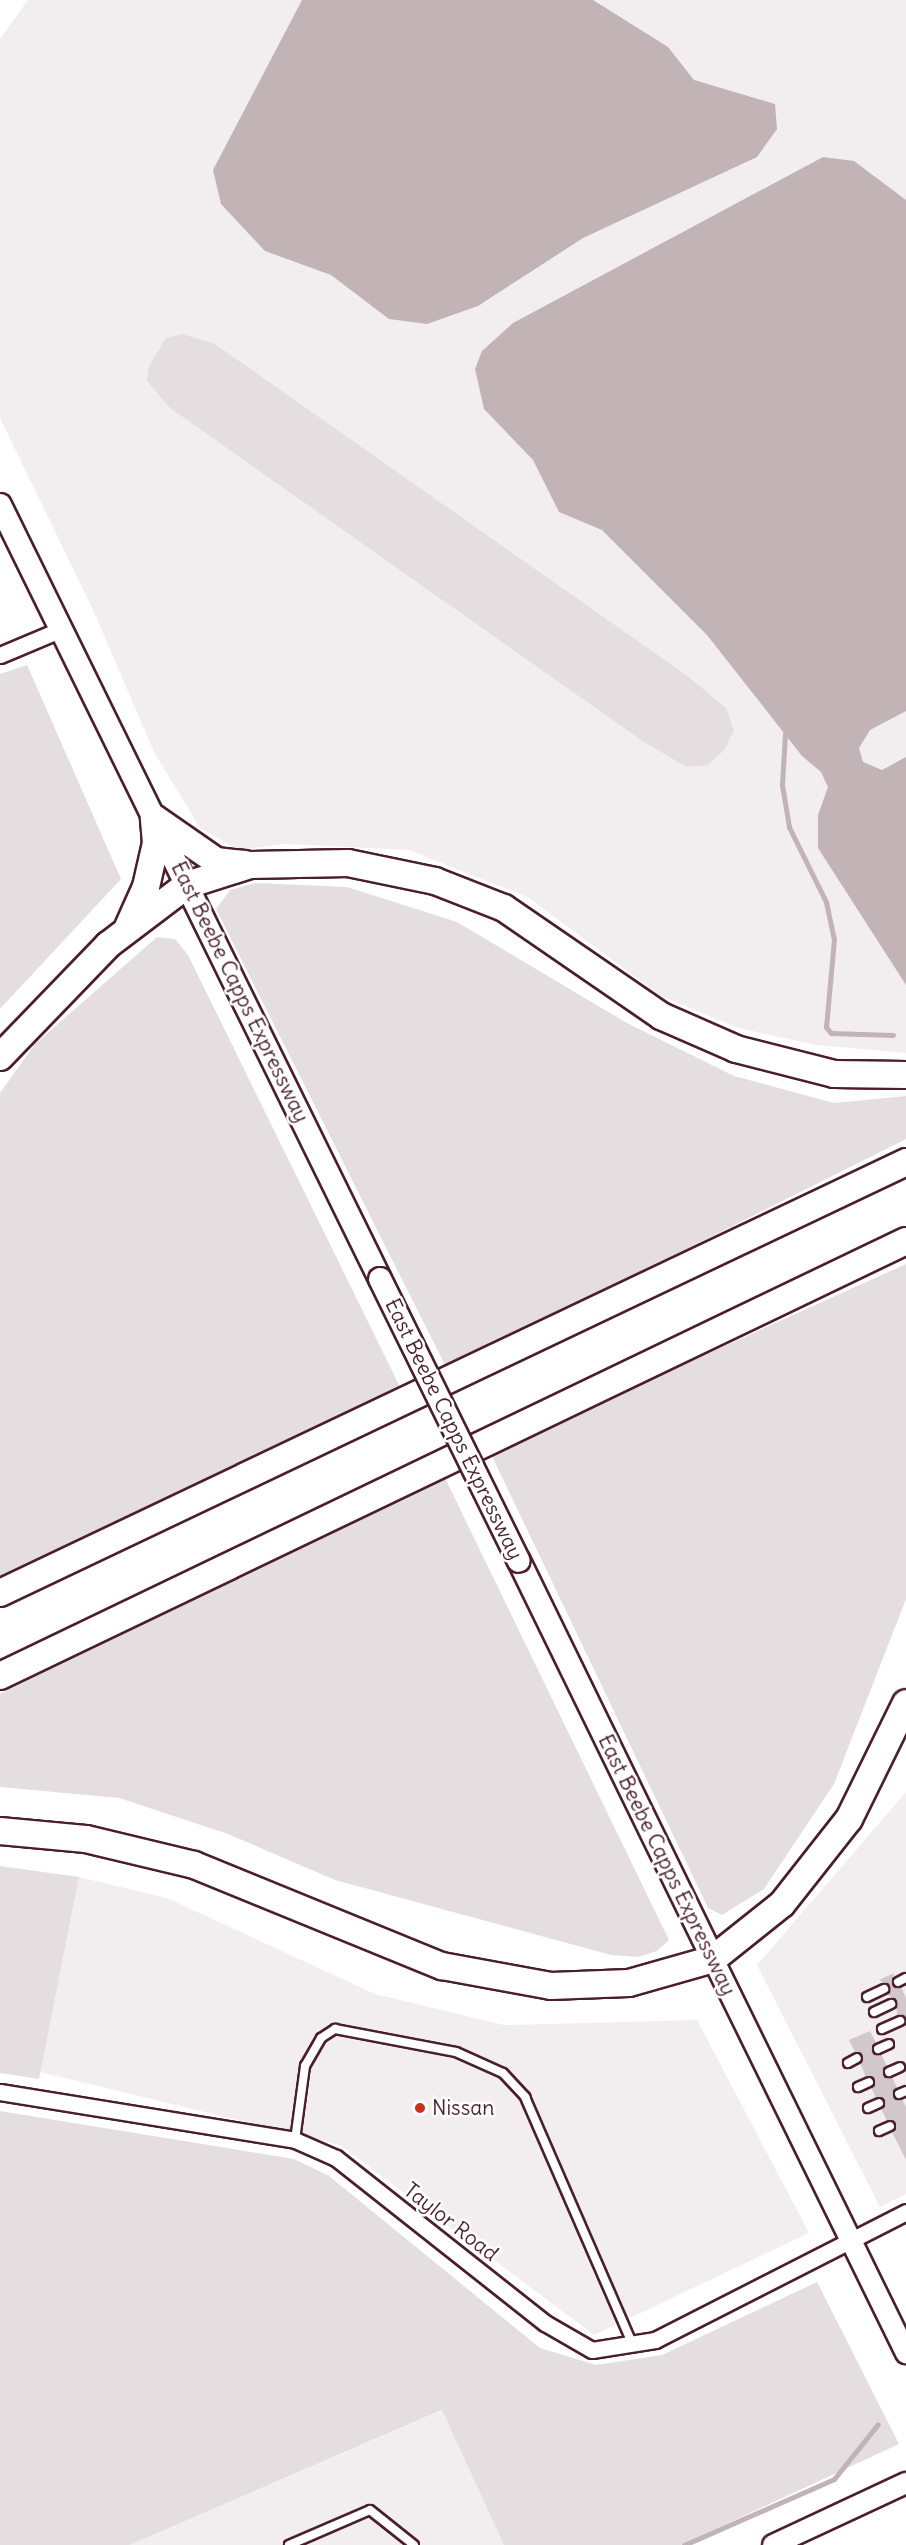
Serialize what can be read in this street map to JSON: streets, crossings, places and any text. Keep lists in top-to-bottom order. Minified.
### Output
{"streets":{"main road":["East Beebe Capps Expressway"],"street":["Taylor Road"]},"crossings":[["East Beebe Capps Expressway","Taylor Road"]],"places":["Nissan"]}
